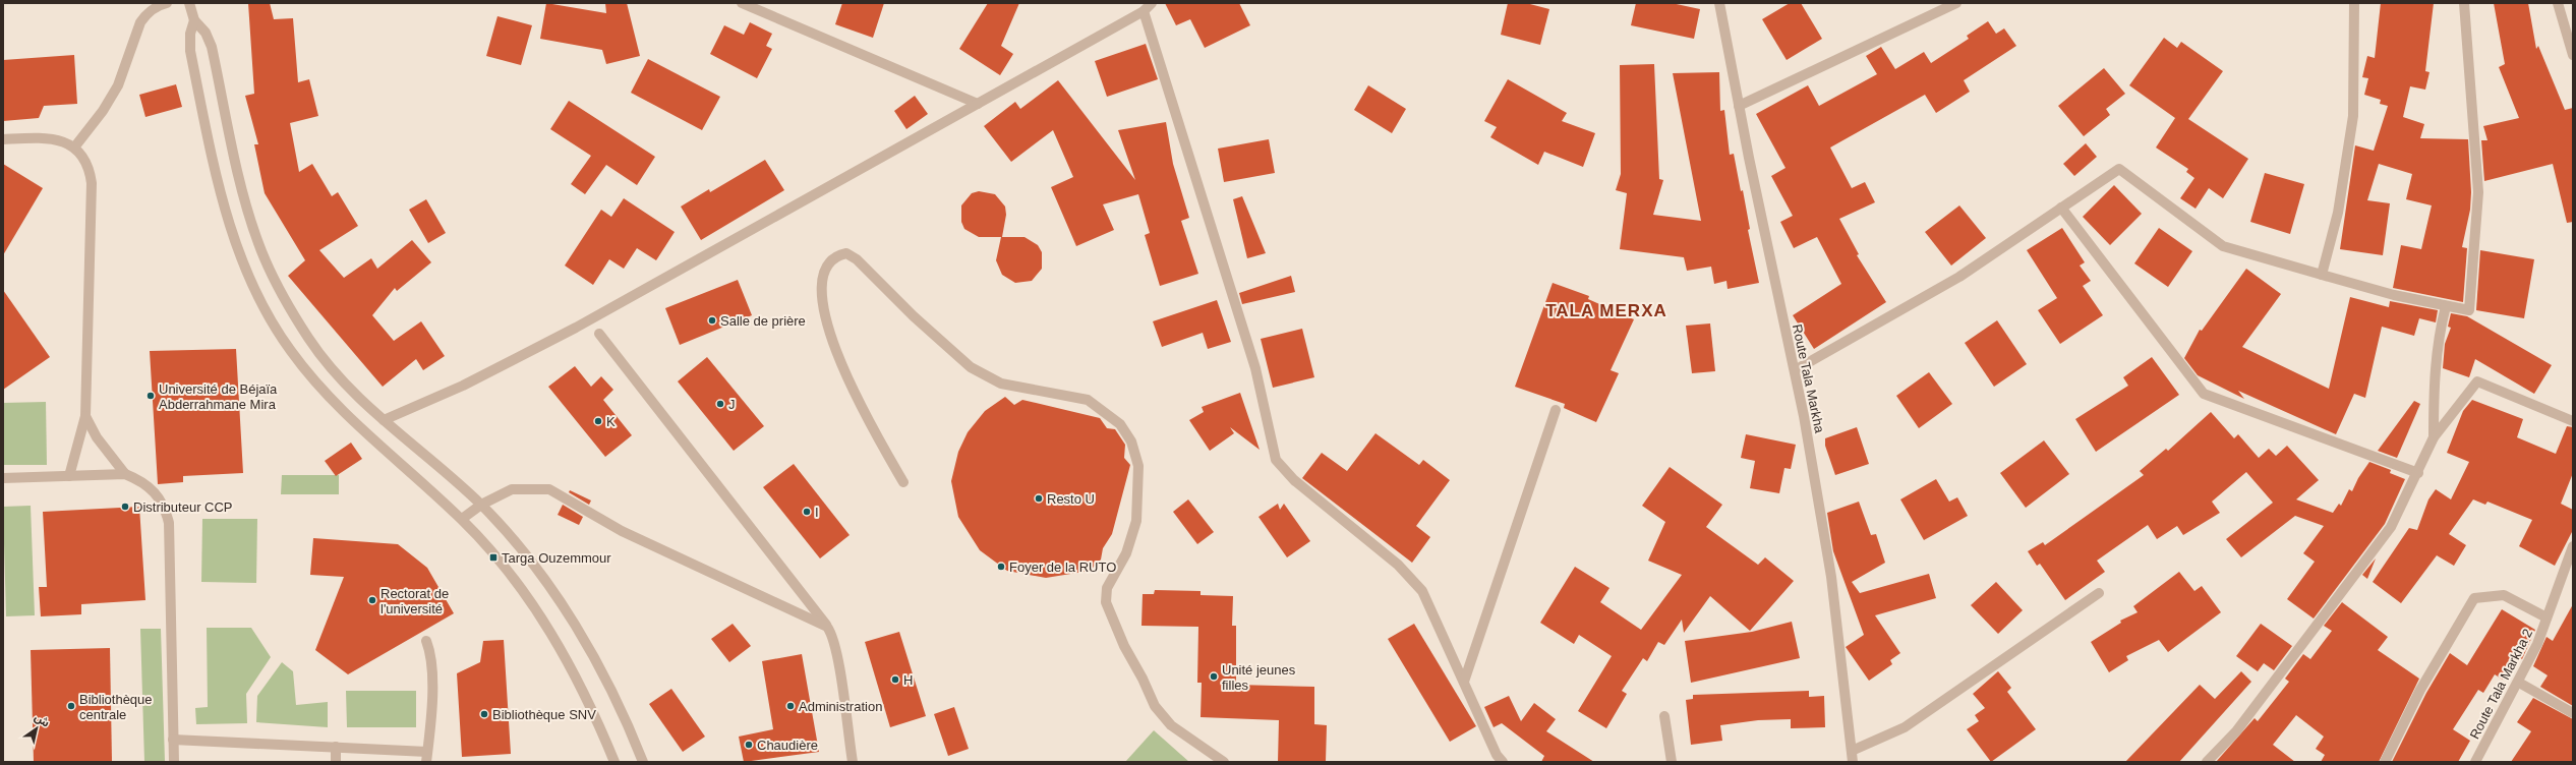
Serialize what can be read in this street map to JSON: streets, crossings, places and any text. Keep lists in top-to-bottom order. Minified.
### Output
{"streets":{"street":["Route Tala Markha","Route Tala Markha 2"]},"districts":["TALA MERXA"],"places":{"other":["Salle de prière","Université de Béjaïa Abderrahmane Mira","J","K","Resto U","Distributeur CCP","I","Foyer de la RUTO","Rectorat de l'université","Unité jeunes filles","H","Bibliothèque centrale","Administration","Bibliothèque SNV","Chaudière"],"transit":["Targa Ouzemmour"]},"north":"top right"}
